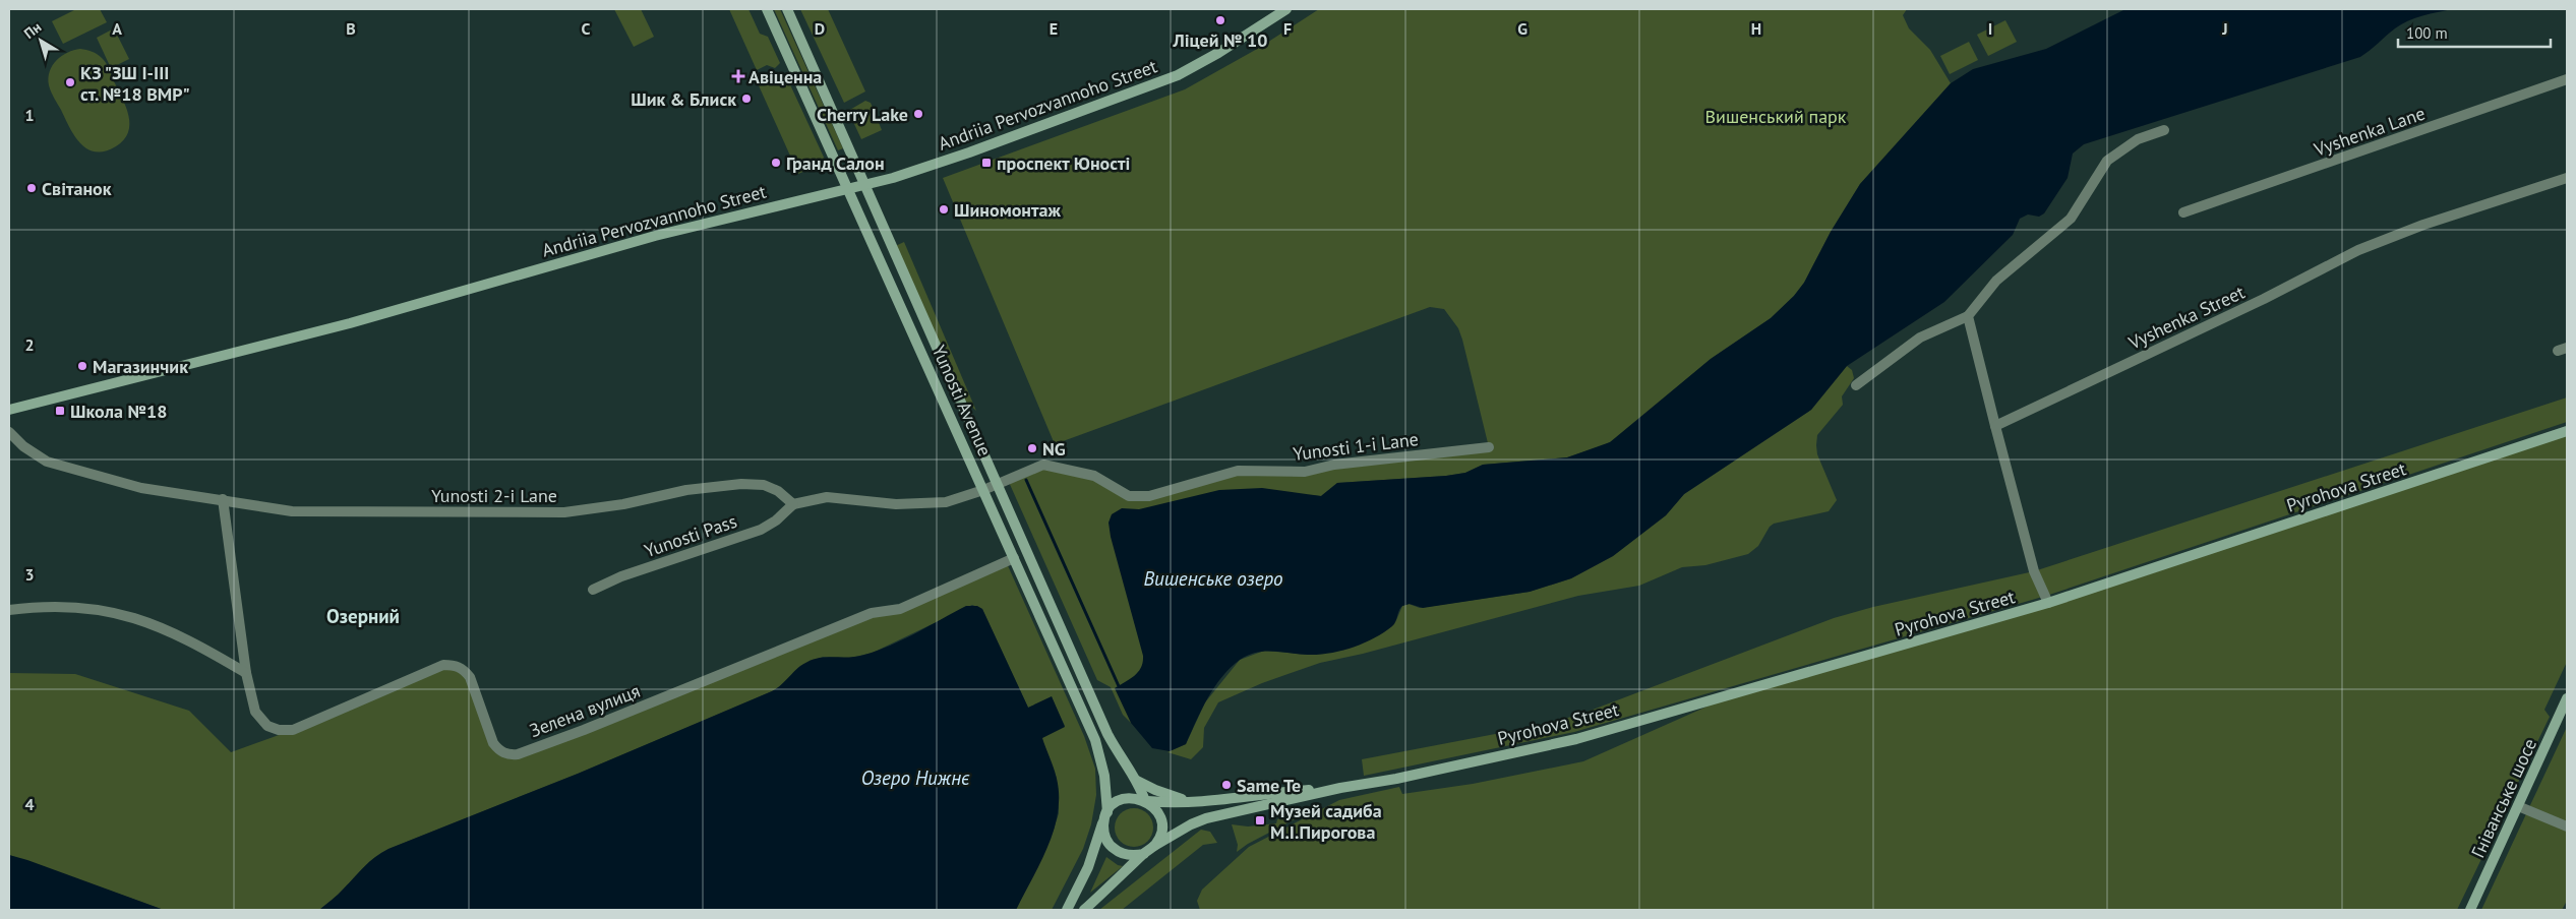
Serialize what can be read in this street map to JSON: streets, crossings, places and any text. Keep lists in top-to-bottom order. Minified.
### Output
{"streets":{"main road":["Andriia Pervozvannoho Street","Yunosti Avenue","Pyrohova Street","Гніванське шосе"],"street":["Vyshenka Lane","Vyshenka Street","Yunosti 1-i Lane","Yunosti 2-i Lane","Yunosti Pass","Зелена вулиця"]},"crossings":[["Andriia Pervozvannoho Street","Yunosti Avenue"],["Yunosti Avenue","Yunosti 1-i Lane"],["Yunosti Avenue","Pyrohova Street"],["Yunosti Avenue","Зелена вулиця"],["Yunosti 2-i Lane","Yunosti Pass"],["Yunosti 2-i Lane","Зелена вулиця"]],"districts":["Озерний"],"water":["Вишенське озеро","Озеро Нижнє"],"parks":["Вишенський парк"],"places":{"other":["Ліцей № 10","КЗ \"ЗШ І-ІІІ ст. №18 ВМР\"","Шик & Блиск","Cherry Lake","Гранд Салон","Світанок","Шиномонтаж","Магазинчик","NG","Same Te"],"health":["Авіценна"],"transit":["проспект Юності","Школа №18","Музей садиба М.І.Пирогова"]},"scale_bar":"100 m","north":"top left","grid":{"columns":["A","B","C","D","E","F","G","H","I","J"],"rows":["1","2","3","4"]}}
